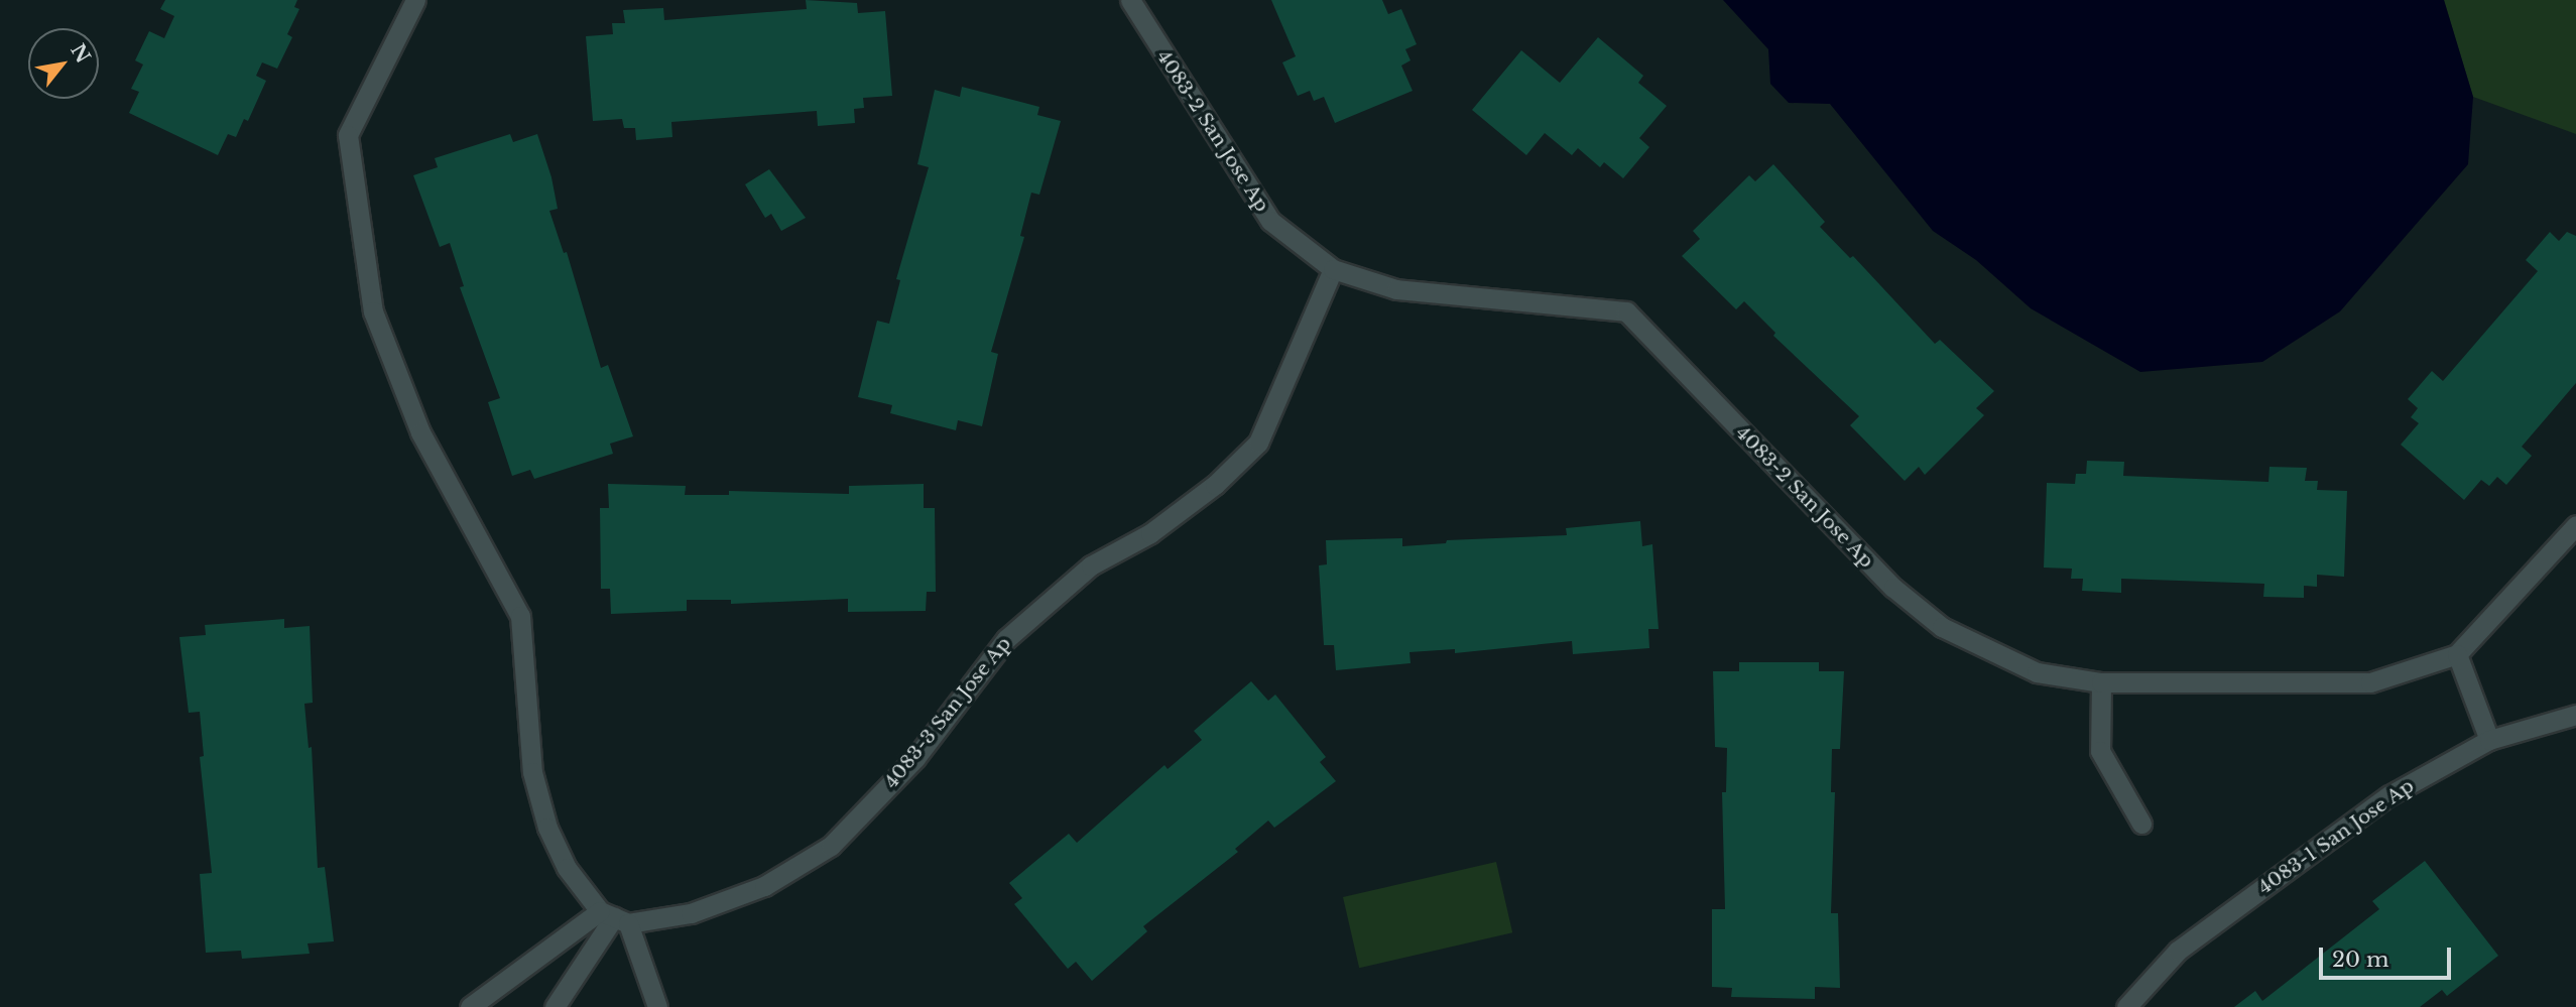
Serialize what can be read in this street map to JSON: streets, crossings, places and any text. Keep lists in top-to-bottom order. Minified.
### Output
{"streets":{"street":["4083-2 San Jose Ap","4083-3 San Jose Ap","4083-1 San Jose Ap"]},"crossings":[["4083-2 San Jose Ap","4083-3 San Jose Ap"]],"scale_bar":"20 m","north":"top right"}
